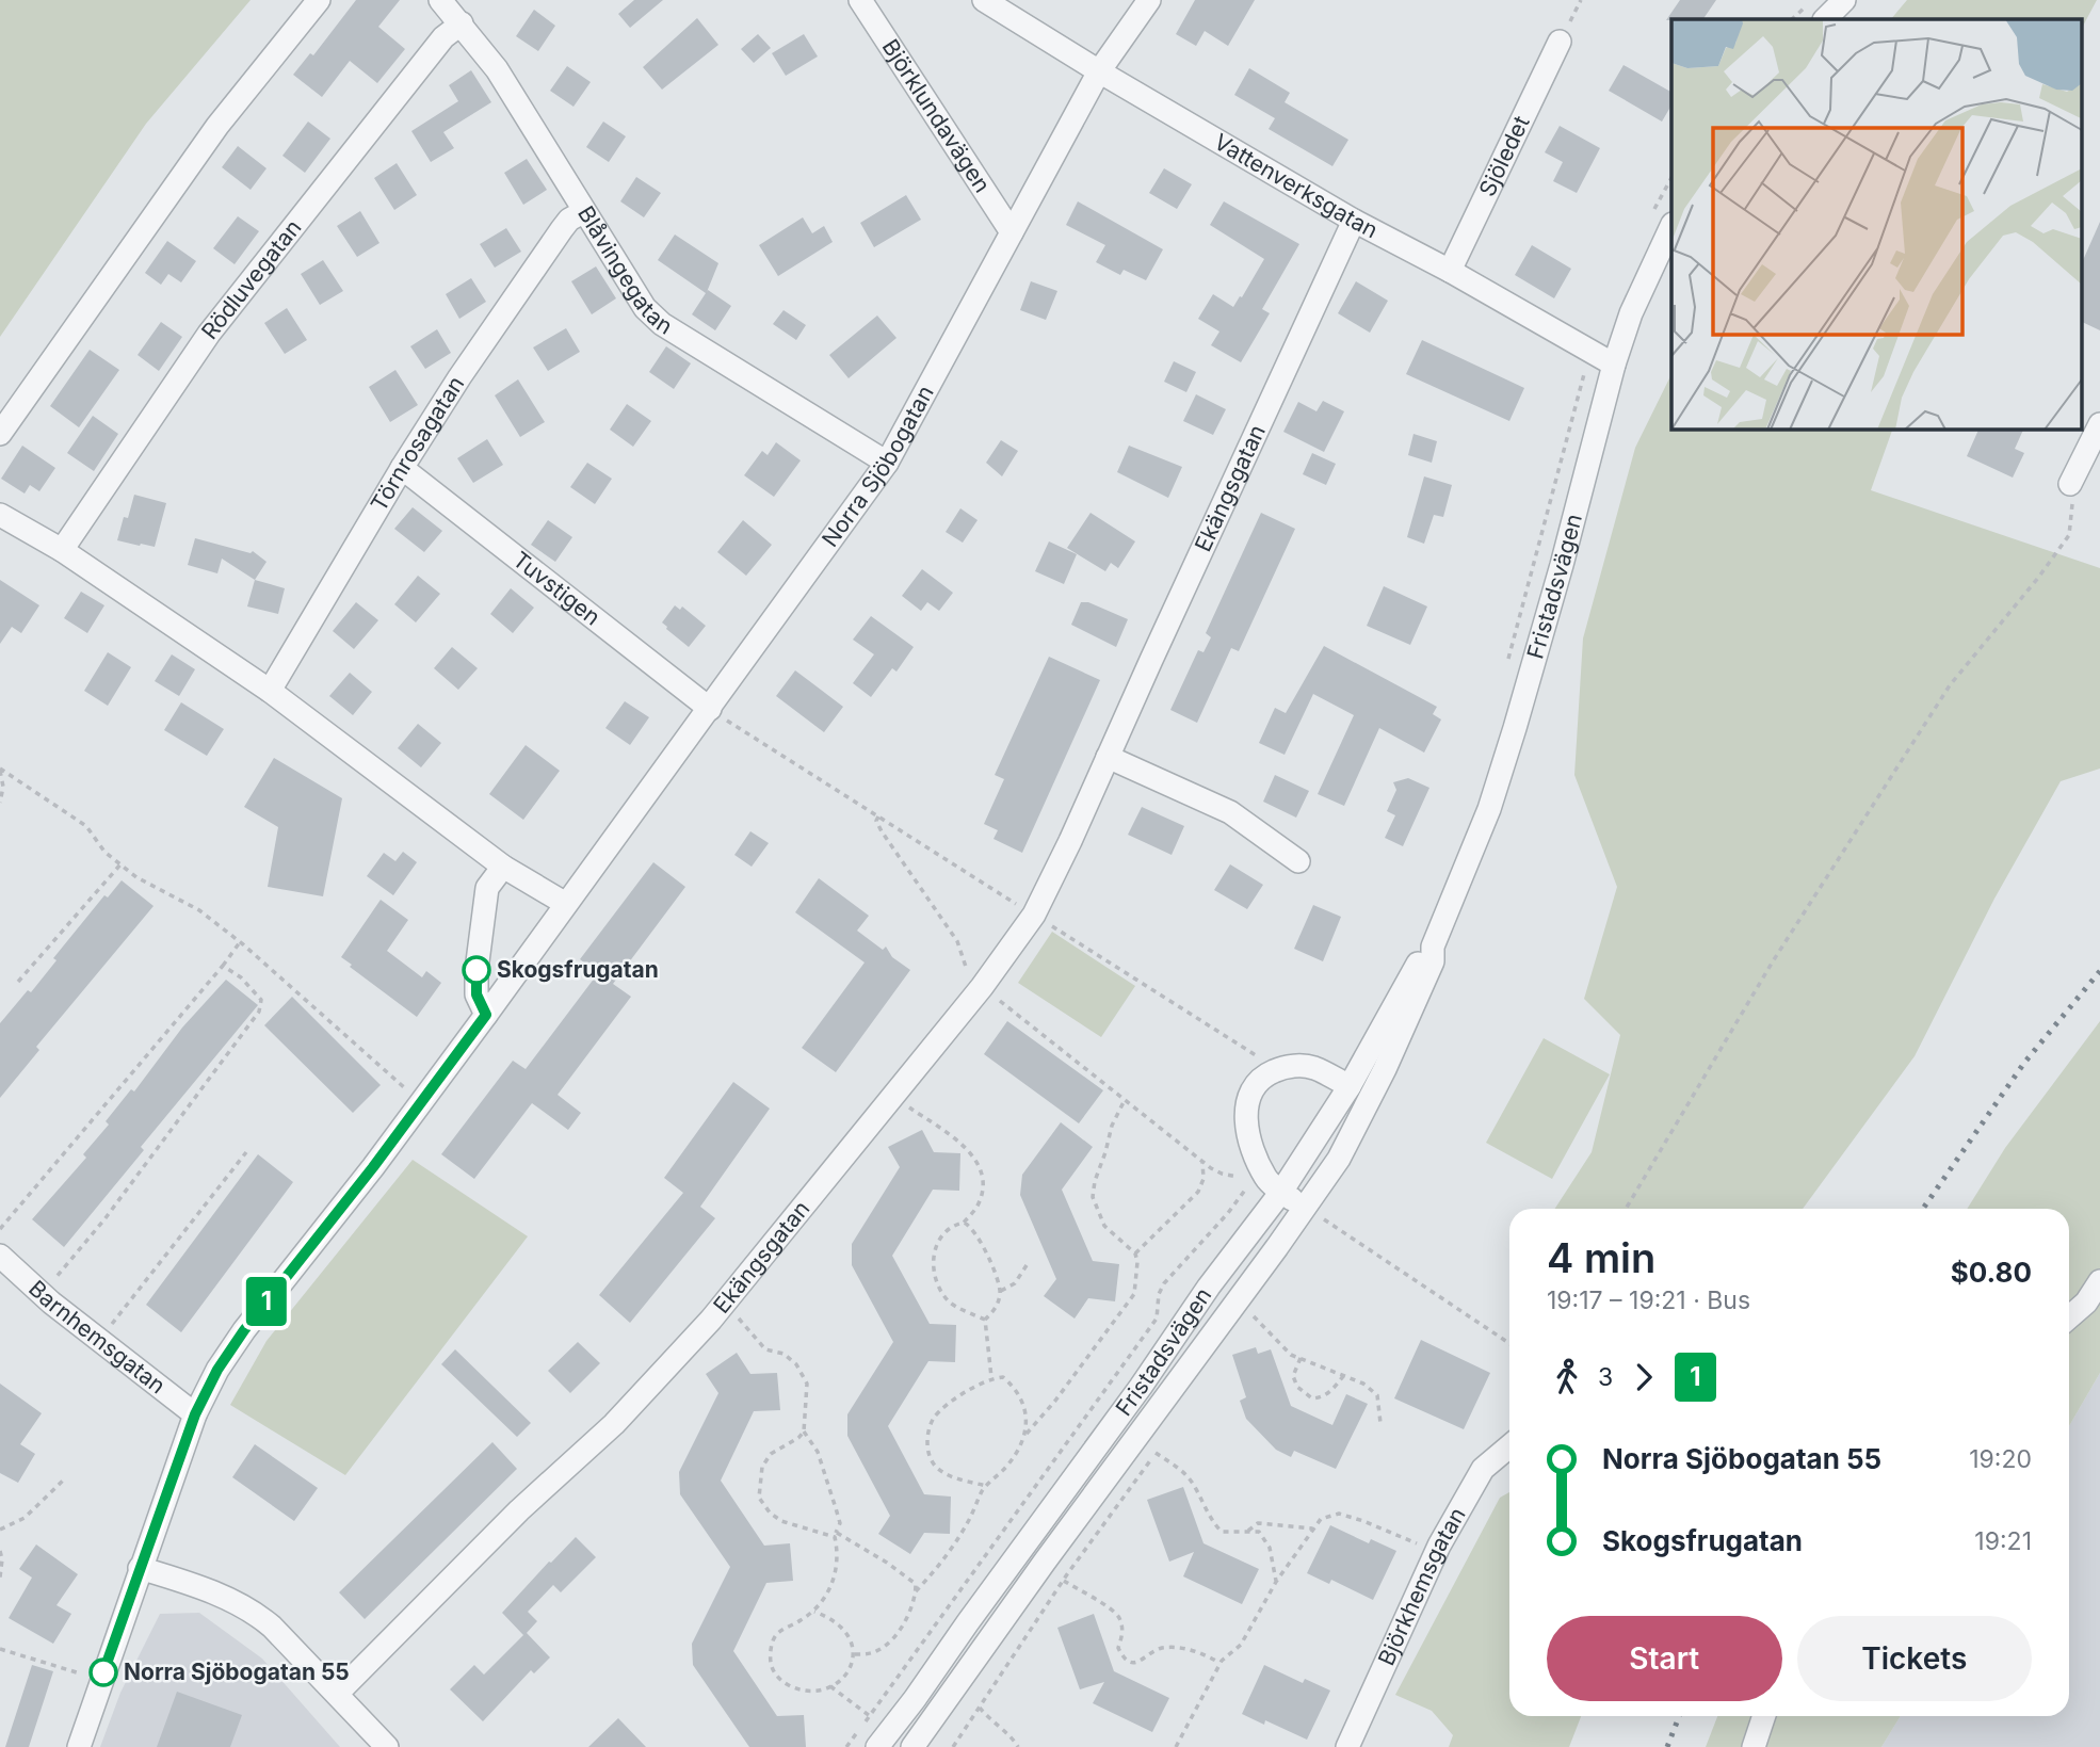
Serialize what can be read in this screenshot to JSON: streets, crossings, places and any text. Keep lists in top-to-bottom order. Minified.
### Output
{"streets":{"street":["Björklundavägen","Sjöledet","Vattenverksgatan","Blåvingegatan","Rödluvegatan","Törnrosagatan","Norra Sjöbogatan","Ekängsgatan","Fristadsvägen","Tuvstigen","Barnhemsgatan","Björkhemsgatan"]},"crossings":[["Björklundavägen","Norra Sjöbogatan"],["Sjöledet","Vattenverksgatan"],["Vattenverksgatan","Norra Sjöbogatan"],["Vattenverksgatan","Ekängsgatan"],["Vattenverksgatan","Fristadsvägen"],["Blåvingegatan","Rödluvegatan"],["Blåvingegatan","Törnrosagatan"],["Blåvingegatan","Norra Sjöbogatan"],["Törnrosagatan","Tuvstigen"],["Norra Sjöbogatan","Tuvstigen"],["Norra Sjöbogatan","Barnhemsgatan"]],"places":["Skogsfrugatan","Norra Sjöbogatan 55"],"lines":["bus line 1"],"page":{"on_map":"1","heading":["4 min","19:17 – 19:21 · Bus","$0.80"],"legs":["3","1"],"list":[{"name":"Norra Sjöbogatan 55","value":"19:20"},{"name":"Skogsfrugatan","value":"19:21"}],"buttons":["Start","Tickets"]}}
